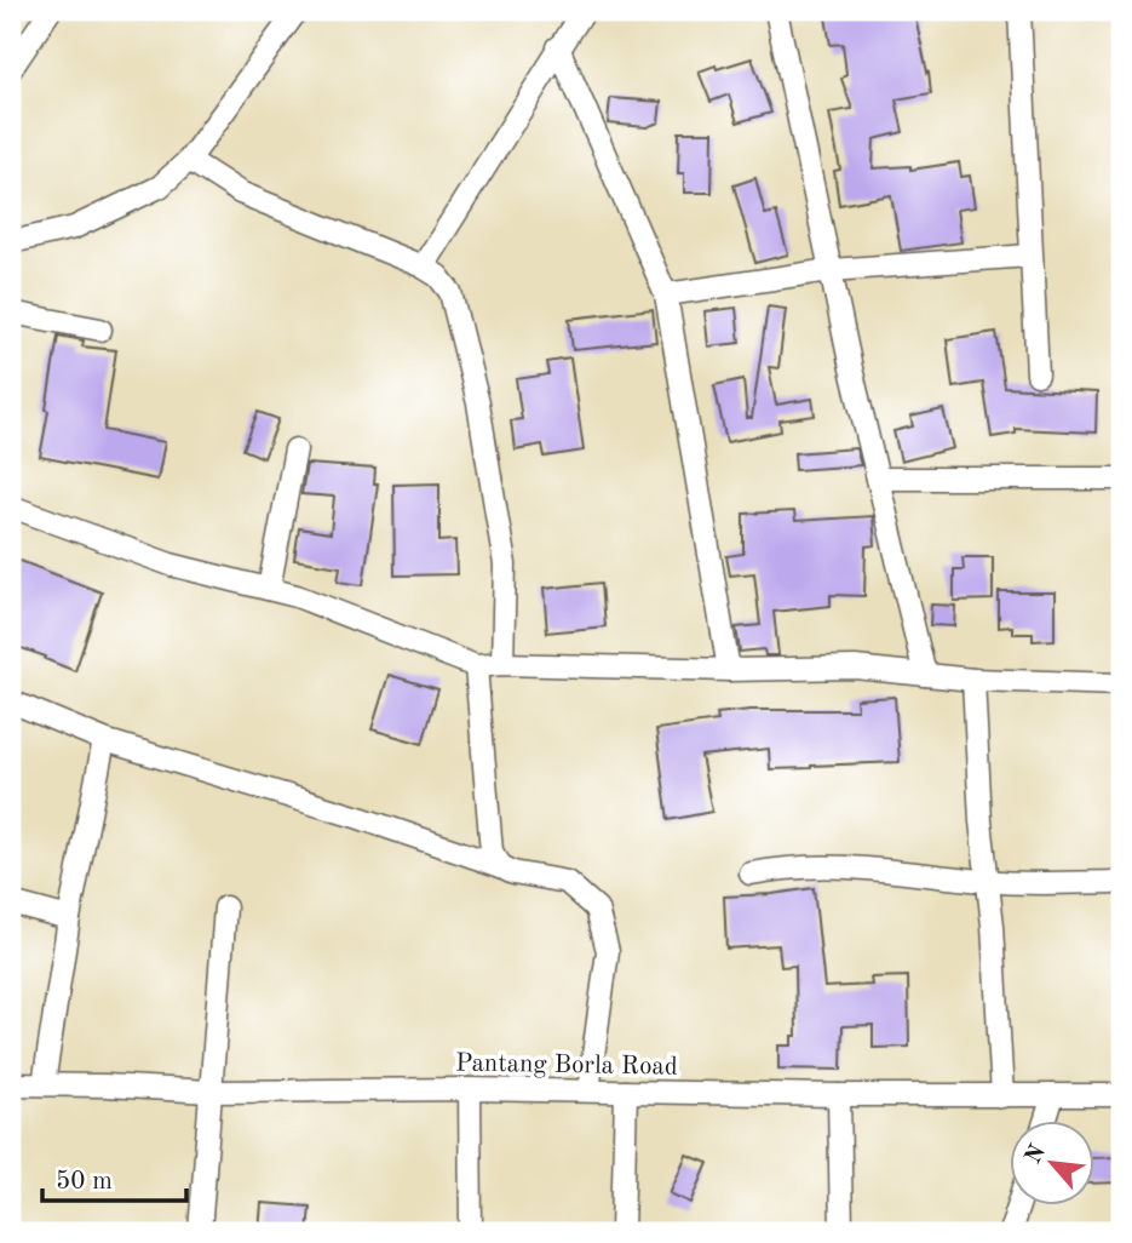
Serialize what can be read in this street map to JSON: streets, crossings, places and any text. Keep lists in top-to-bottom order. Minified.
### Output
{"streets":{"street":["Pantang Borla Road"]},"scale_bar":"50 m","north":"top left"}
